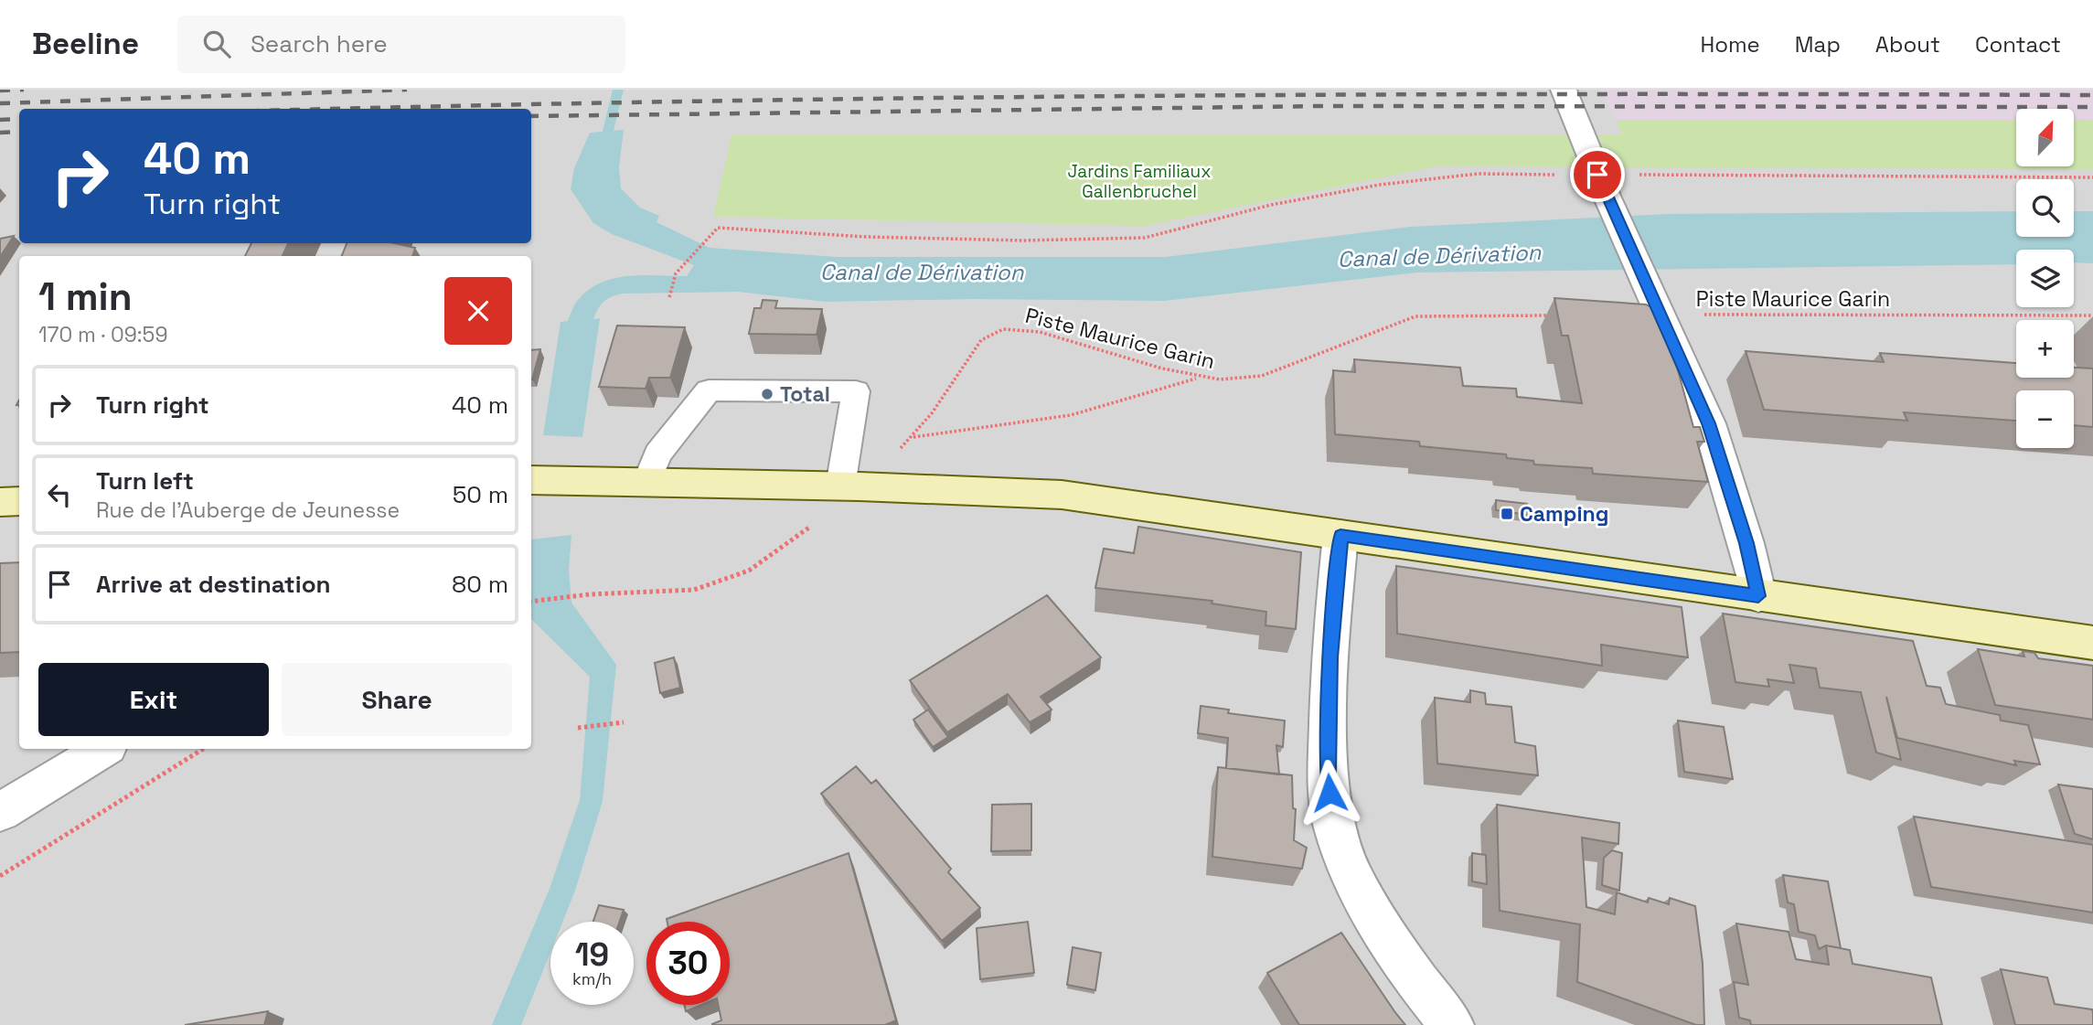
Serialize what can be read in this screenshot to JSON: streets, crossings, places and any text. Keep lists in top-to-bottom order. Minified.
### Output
{"streets":{"path":["Piste Maurice Garin"]},"water":["Canal de Dérivation"],"parks":["Jardins Familiaux Gallenbruchel"],"places":{"other":["Total"],"transit":["Camping"]},"north":"top right","page":{"header":"Beeline","search":"Search here","nav":["Home","Map","About","Contact"],"map_buttons":["+","−"],"turn":["40 m","Turn right"],"heading":["1 min","170 m · 09:59"],"list":[{"name":"Turn right","value":"40 m"},{"name":"Turn left","note":"Rue de l'Auberge de Jeunesse","value":"50 m"},{"name":"Arrive at destination","value":"80 m"}],"buttons":["Exit","Share"],"speed":"19 km/h","limit":"30"}}
